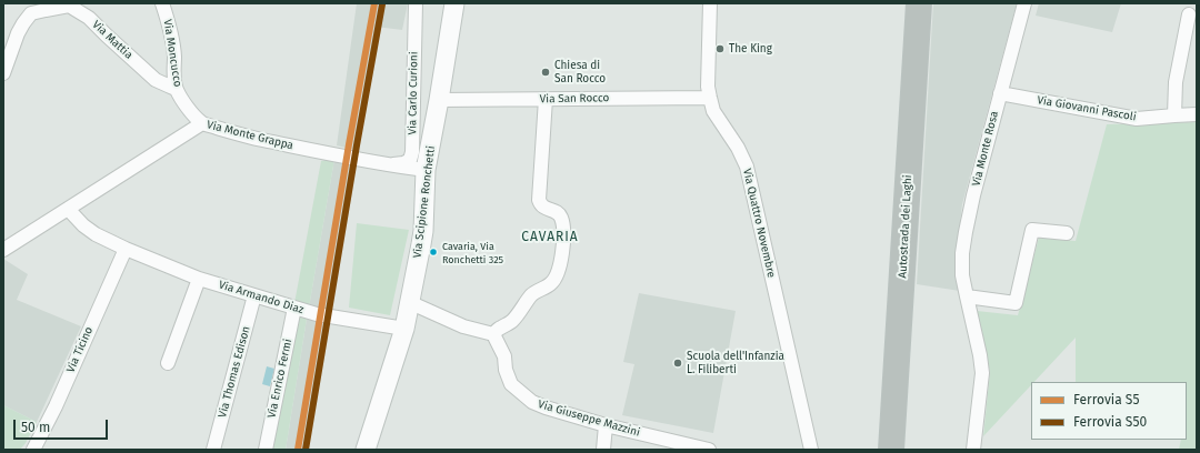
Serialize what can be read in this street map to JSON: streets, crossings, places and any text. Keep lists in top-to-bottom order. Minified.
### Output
{"streets":{"highway":["Autostrada dei Laghi"],"main road":["Via Scipione Ronchetti"],"street":["Via Mattia","Via Moncucco","Via Carlo Curioni","Via San Rocco","Via Giovanni Pascoli","Via Monte Grappa","Via Monte Rosa","Via Quattro Novembre","Via Armando Diaz","Via Ticino","Via Thomas Edison","Via Enrico Fermi","Via Giuseppe Mazzini"]},"crossings":[["Via Mattia","Via Moncucco"],["Via Moncucco","Via Monte Grappa"],["Via Carlo Curioni","Via Monte Grappa"],["Via San Rocco","Via Scipione Ronchetti"],["Via San Rocco","Via Quattro Novembre"],["Via Giovanni Pascoli","Via Monte Rosa"],["Via Monte Grappa","Via Scipione Ronchetti"],["Via Monte Grappa","Via Armando Diaz"],["Via Scipione Ronchetti","Via Armando Diaz"],["Via Armando Diaz","Via Ticino"],["Via Armando Diaz","Via Thomas Edison"],["Via Armando Diaz","Via Enrico Fermi"]],"districts":["CAVARIA"],"places":["The King","Chiesa di San Rocco","Cavaria, Via Ronchetti 325","Scuola dell'Infanzia L. Filiberti"],"lines":["rail line S5","rail line S50"],"legend":["Ferrovia S5","Ferrovia S50"],"scale_bar":"50 m"}
